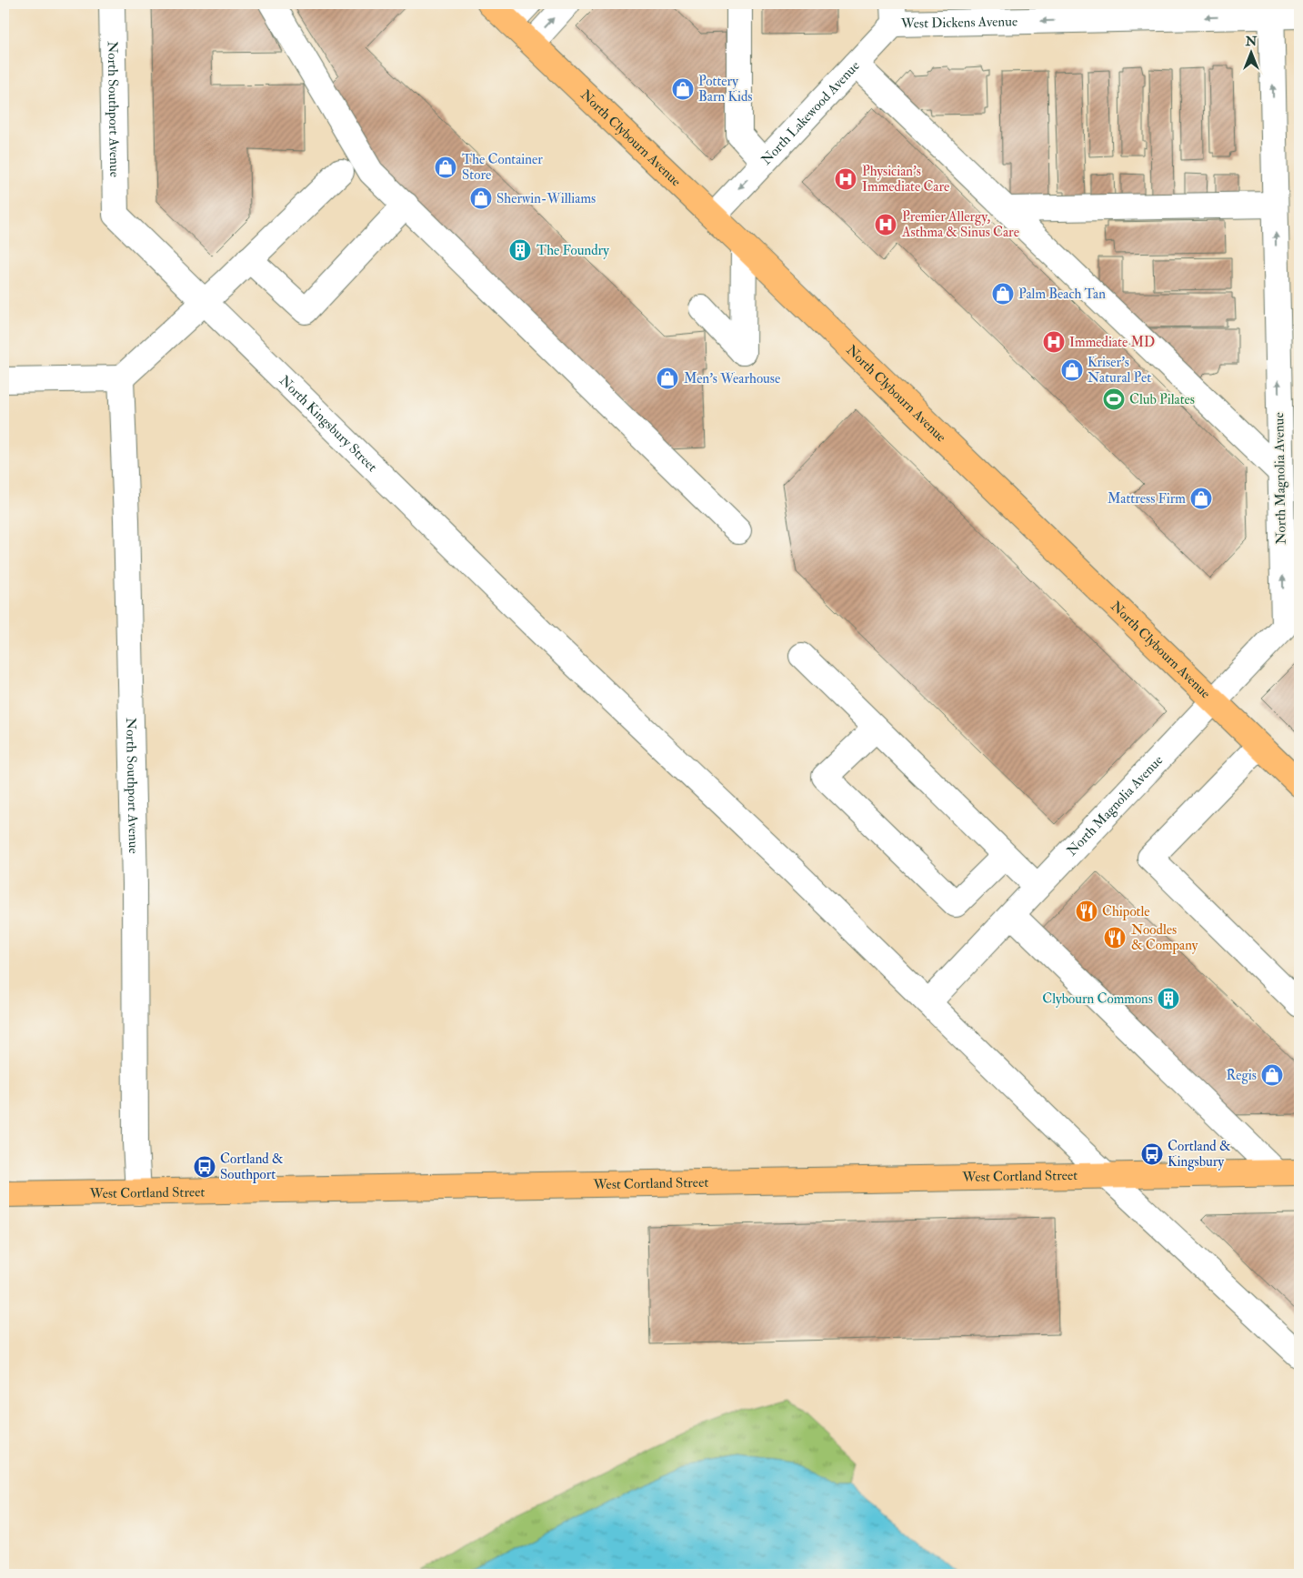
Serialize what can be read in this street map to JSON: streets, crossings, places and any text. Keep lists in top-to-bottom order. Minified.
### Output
{"streets":{"main road":["North Clybourn Avenue","West Cortland Street"],"street":["West Dickens Avenue","North Southport Avenue","North Lakewood Avenue","North Kingsbury Street","North Magnolia Avenue"]},"crossings":[["West Dickens Avenue","North Lakewood Avenue"],["West Dickens Avenue","North Magnolia Avenue"],["North Southport Avenue","North Kingsbury Street"],["North Southport Avenue","West Cortland Street"],["North Lakewood Avenue","North Clybourn Avenue"],["North Clybourn Avenue","North Magnolia Avenue"],["North Kingsbury Street","North Magnolia Avenue"],["North Kingsbury Street","West Cortland Street"]],"one_way":["North Magnolia Avenue"],"places":{"shop":["Pottery Barn Kids","The Container Store","Sherwin-Williams","Palm Beach Tan","Kriser's Natural Pet","Men's Wearhouse","Mattress Firm","Regis"],"hospital":["Physician's Immediate Care","Premier Allergy, Asthma & Sinus Care","Immediate MD"],"building":["The Foundry","Clybourn Commons"],"sports":["Club Pilates"],"restaurant":["Chipotle","Noodles & Company"],"bus stop":["Cortland & Kingsbury","Cortland & Southport"]},"north":"top"}
